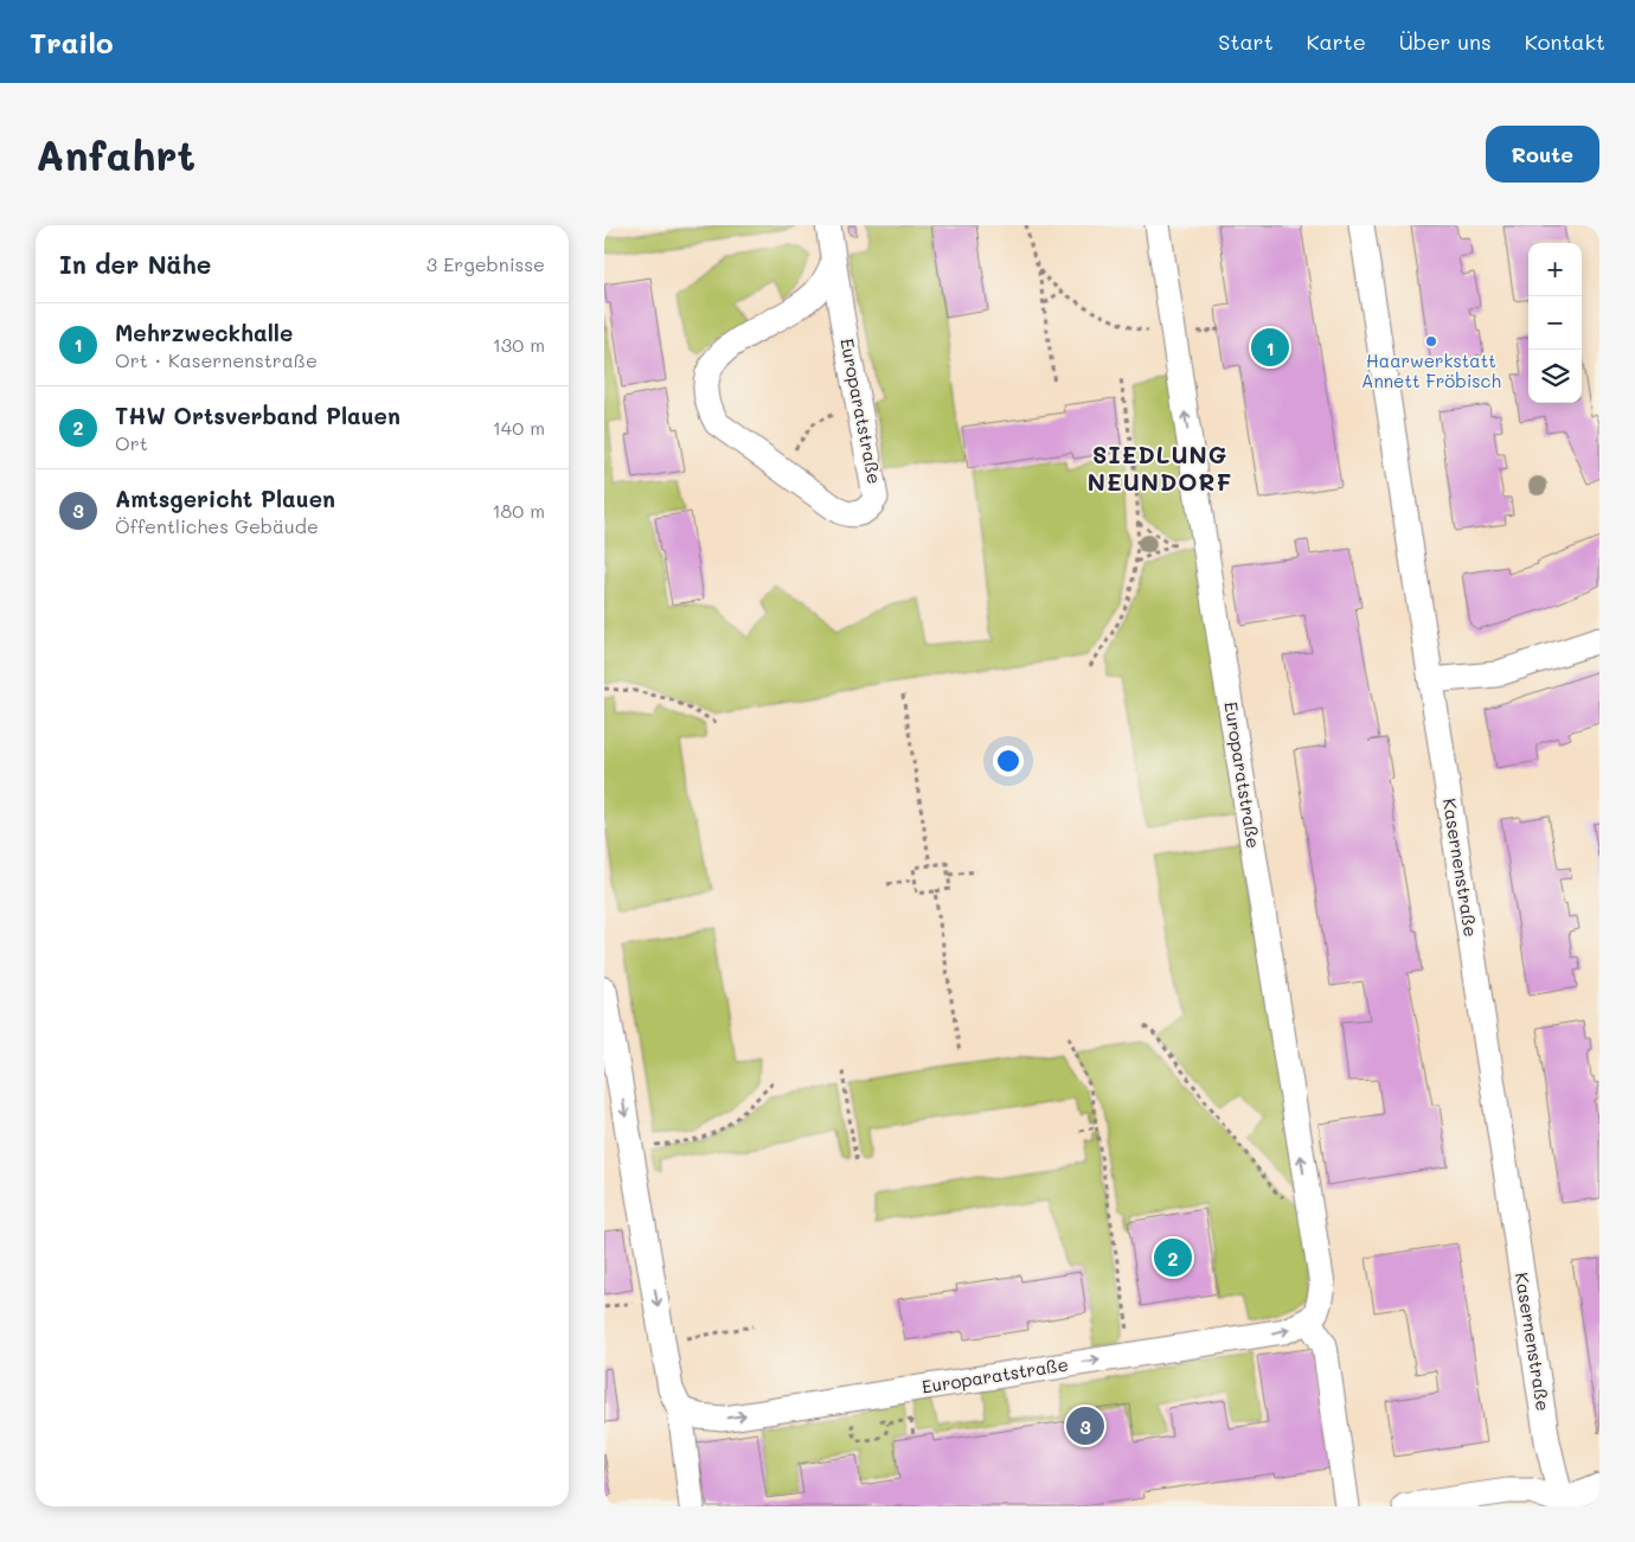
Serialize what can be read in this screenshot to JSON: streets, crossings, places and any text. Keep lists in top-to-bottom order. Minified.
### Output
{"streets":{"street":["Europaratstraße","Kasernenstraße"]},"districts":["SIEDLUNG NEUNDORF"],"places":["Haarwerkstatt Annett Fröbisch"],"page":{"header":"Trailo","nav":["Start","Karte","Über uns","Kontakt"],"buttons":"Route","title":"Anfahrt","heading":["In der Nähe","3 Ergebnisse"],"map_buttons":["+","−"],"list":[{"mark":"1","name":"Mehrzweckhalle","note":"Ort · Kasernenstraße","value":"130 m"},{"mark":"2","name":"THW Ortsverband Plauen","note":"Ort","value":"140 m"},{"mark":"3","name":"Amtsgericht Plauen","note":"Öffentliches Gebäude","value":"180 m"}],"pins":["1","2","3"]}}
